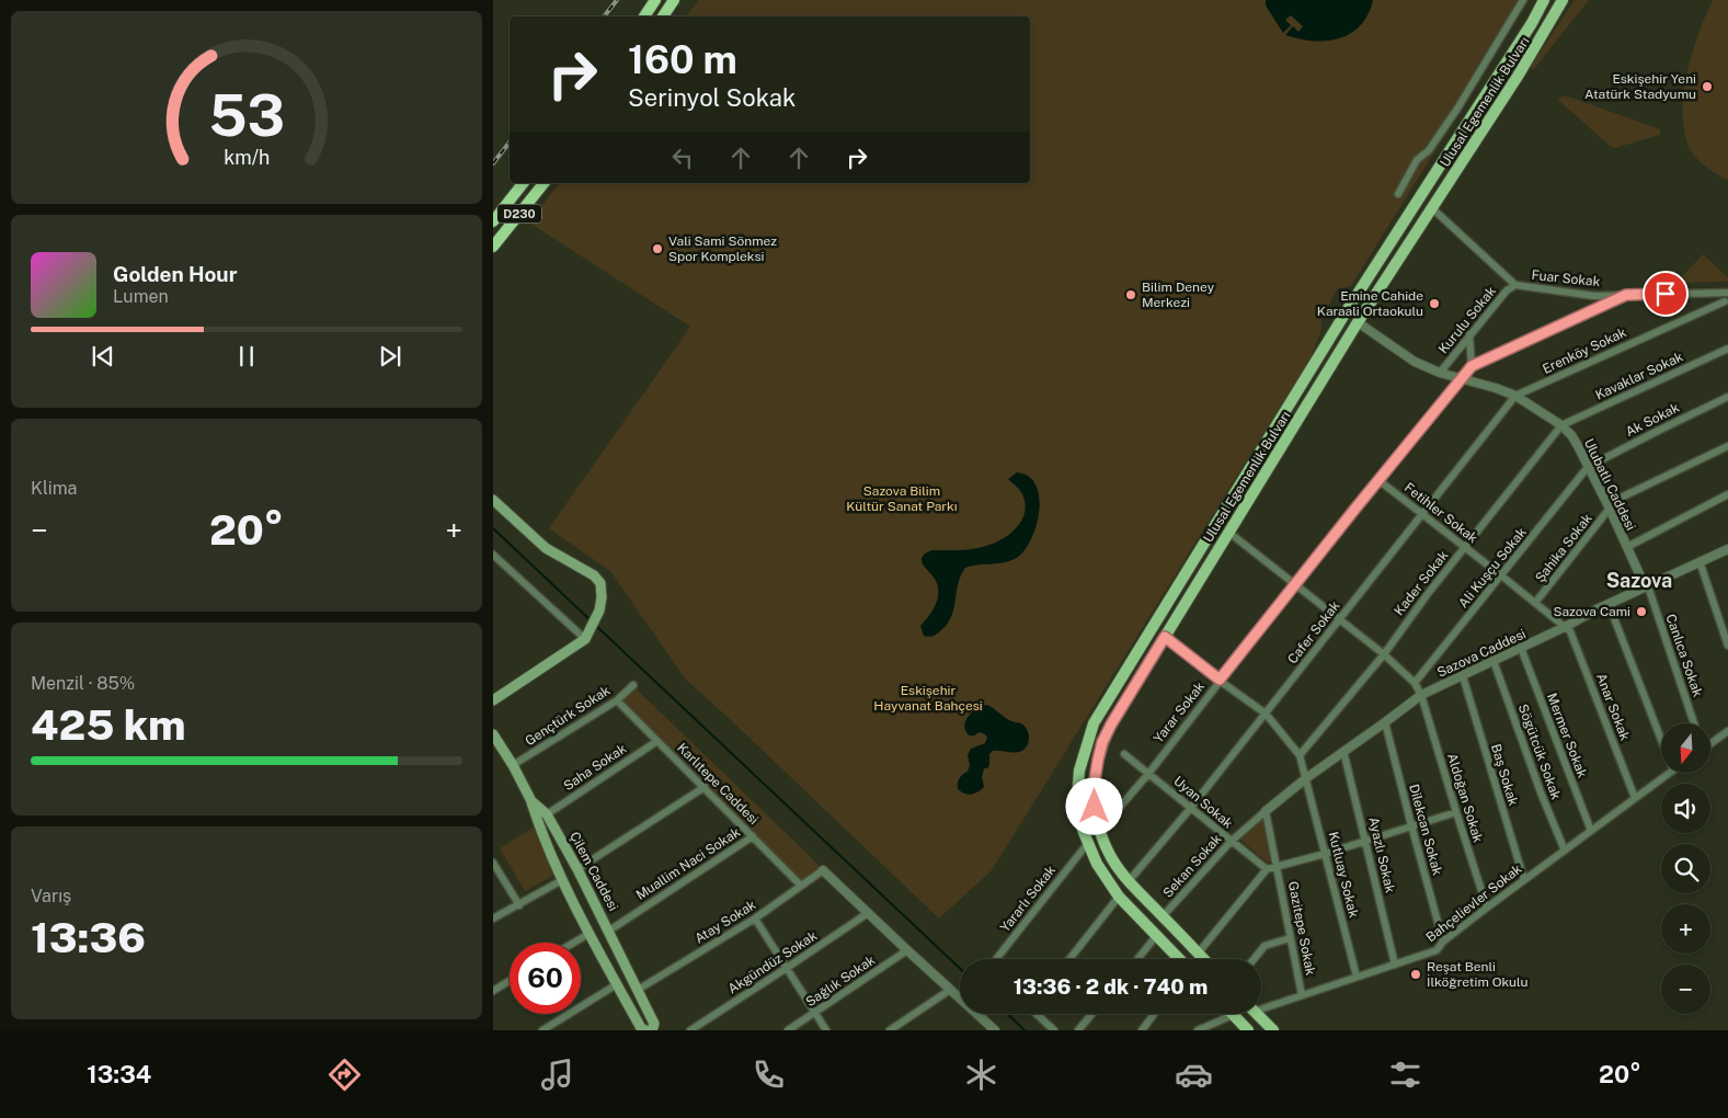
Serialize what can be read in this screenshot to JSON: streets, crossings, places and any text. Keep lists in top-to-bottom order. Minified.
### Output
{"streets":{"highway":["D230"],"main road":["Ulusal Egemenlik Bulvarı","Çilem Caddesi"],"street":["Fuar Sokak","Kurulu Sokak","Erenköy Sokak","Kavaklar Sokak","Ak Sokak","Ulubatlı Caddesi","Fetihler Sokak","Şahika Sokak","Ali Kuşçu Sokak","Kader Sokak","Cafer Sokak","Sazova Caddesi","Canlıca Sokak","Anar Sokak","Yarar Sokak","Gençtürk Sokak","Mermer Sokak","Sögütcük Sokak","Saha Sokak","Baş Sokak","Karlıtepe Caddesi","Aldoğan Sokak","Uyan Sokak","Dilekcan Sokak","Ayazlı Sokak","Muallim Naci Sokak","Sekan Sokak","Kutluay Sokak","Yararlı Sokak","Bahçelievler Sokak","Atay Sokak","Gazitepe Sokak","Akgündüz Sokak","Sağlık Sokak"]},"crossings":[["Ulusal Egemenlik Bulvarı","Fuar Sokak"],["Ulusal Egemenlik Bulvarı","Ulubatlı Caddesi"],["Ulusal Egemenlik Bulvarı","Cafer Sokak"],["Ulusal Egemenlik Bulvarı","Yarar Sokak"],["Ulusal Egemenlik Bulvarı","Aldoğan Sokak"],["Ulusal Egemenlik Bulvarı","Sekan Sokak"],["Ulusal Egemenlik Bulvarı","Yararlı Sokak"],["Fuar Sokak","Kurulu Sokak"],["Kurulu Sokak","Ulubatlı Caddesi"],["Erenköy Sokak","Ulubatlı Caddesi"],["Erenköy Sokak","Cafer Sokak"],["Kavaklar Sokak","Ulubatlı Caddesi"],["Kavaklar Sokak","Kader Sokak"],["Ak Sokak","Ulubatlı Caddesi"],["Ak Sokak","Ali Kuşçu Sokak"],["Ulubatlı Caddesi","Şahika Sokak"],["Ulubatlı Caddesi","Ali Kuşçu Sokak"],["Ulubatlı Caddesi","Kader Sokak"],["Ulubatlı Caddesi","Cafer Sokak"],["Ulubatlı Caddesi","Sazova Caddesi"],["Ulubatlı Caddesi","Canlıca Sokak"],["Ulubatlı Caddesi","Yarar Sokak"],["Fetihler Sokak","Şahika Sokak"],["Fetihler Sokak","Ali Kuşçu Sokak"],["Fetihler Sokak","Kader Sokak"],["Fetihler Sokak","Cafer Sokak"],["Fetihler Sokak","Sazova Caddesi"],["Fetihler Sokak","Anar Sokak"],["Fetihler Sokak","Yarar Sokak"],["Ali Kuşçu Sokak","Aldoğan Sokak"],["Kader Sokak","Aldoğan Sokak"],["Kader Sokak","Kutluay Sokak"],["Cafer Sokak","Aldoğan Sokak"],["Cafer Sokak","Uyan Sokak"],["Sazova Caddesi","Canlıca Sokak"],["Sazova Caddesi","Anar Sokak"],["Sazova Caddesi","Mermer Sokak"],["Sazova Caddesi","Sögütcük Sokak"],["Sazova Caddesi","Baş Sokak"],["Sazova Caddesi","Aldoğan Sokak"],["Sazova Caddesi","Dilekcan Sokak"],["Sazova Caddesi","Ayazlı Sokak"],["Sazova Caddesi","Sekan Sokak"],["Sazova Caddesi","Kutluay Sokak"],["Sazova Caddesi","Gazitepe Sokak"],["Anar Sokak","Bahçelievler Sokak"],["Yarar Sokak","Aldoğan Sokak"],["Yarar Sokak","Uyan Sokak"],["Gençtürk Sokak","Karlıtepe Caddesi"],["Gençtürk Sokak","Çilem Caddesi"],["Mermer Sokak","Bahçelievler Sokak"],["Sögütcük Sokak","Bahçelievler Sokak"],["Saha Sokak","Karlıtepe Caddesi"],["Saha Sokak","Çilem Caddesi"],["Baş Sokak","Bahçelievler Sokak"],["Karlıtepe Caddesi","Muallim Naci Sokak"],["Karlıtepe Caddesi","Atay Sokak"],["Aldoğan Sokak","Bahçelievler Sokak"],["Uyan Sokak","Sekan Sokak"],["Dilekcan Sokak","Bahçelievler Sokak"],["Ayazlı Sokak","Bahçelievler Sokak"],["Muallim Naci Sokak","Çilem Caddesi"],["Sekan Sokak","Gazitepe Sokak"],["Çilem Caddesi","Atay Sokak"],["Kutluay Sokak","Bahçelievler Sokak"],["Bahçelievler Sokak","Gazitepe Sokak"]],"districts":["Sazova"],"parks":["Sazova Bilim Kültür Sanat Parkı","Eskişehir Hayvanat Bahçesi"],"places":["Eskişehir Yeni Atatürk Stadyumu","Vali Sami Sönmez Spor Kompleksi","Bilim Deney Merkezi","Emine Cahide Karaali Ortaokulu","Sazova Cami","Reşat Benli İlköğretim Okulu"],"north":"bottom","page":{"turn":["160 m","Serinyol Sokak"],"song":["Golden Hour","Lumen"],"tile":["Klima",["Menzil · 85%","425 km"],["Varış","13:36"]],"heat":["−","20°","+"],"map_buttons":["+","−"],"limit":"60","trip":"13:36 · 2 dk · 740 m","tabs":["13:34","20°"],"gauge":["53","km/h"]}}
